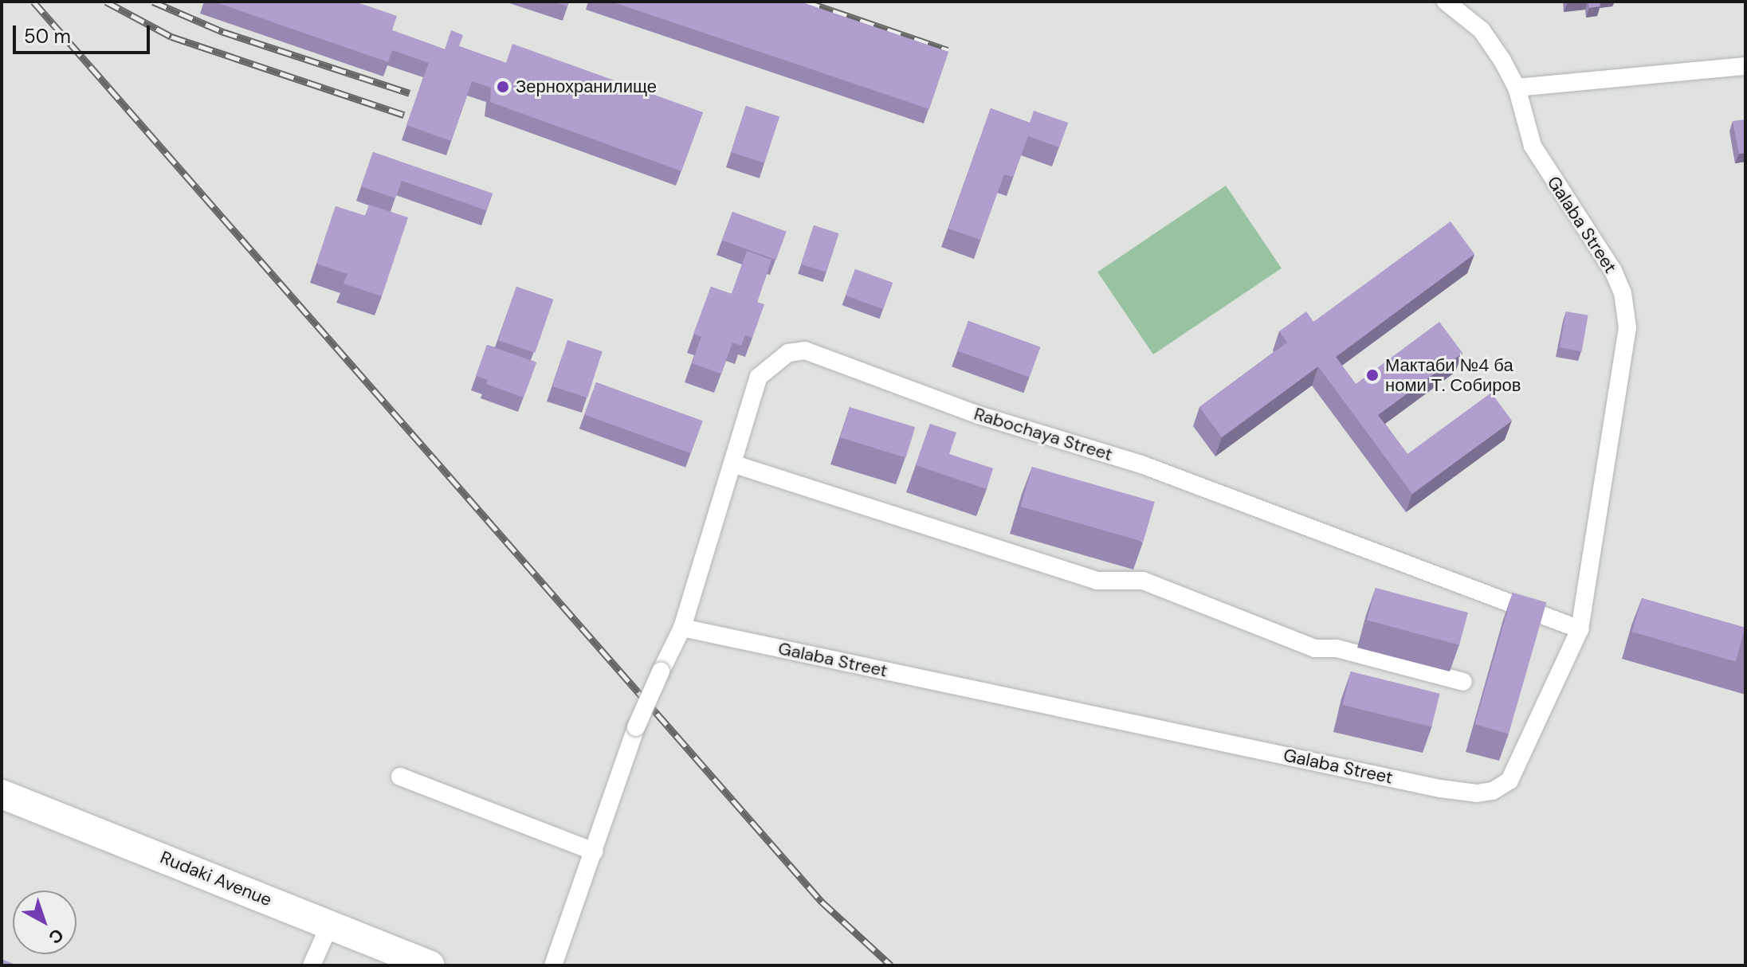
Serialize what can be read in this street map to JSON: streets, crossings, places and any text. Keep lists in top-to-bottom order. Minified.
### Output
{"streets":{"main road":["Rudaki Avenue"],"street":["Galaba Street","Rabochaya Street"]},"crossings":[["Galaba Street","Rabochaya Street"]],"places":["Зернохранилище","Мактаби №4 ба номи Т. Собиров"],"scale_bar":"50 m","north":"bottom right"}
